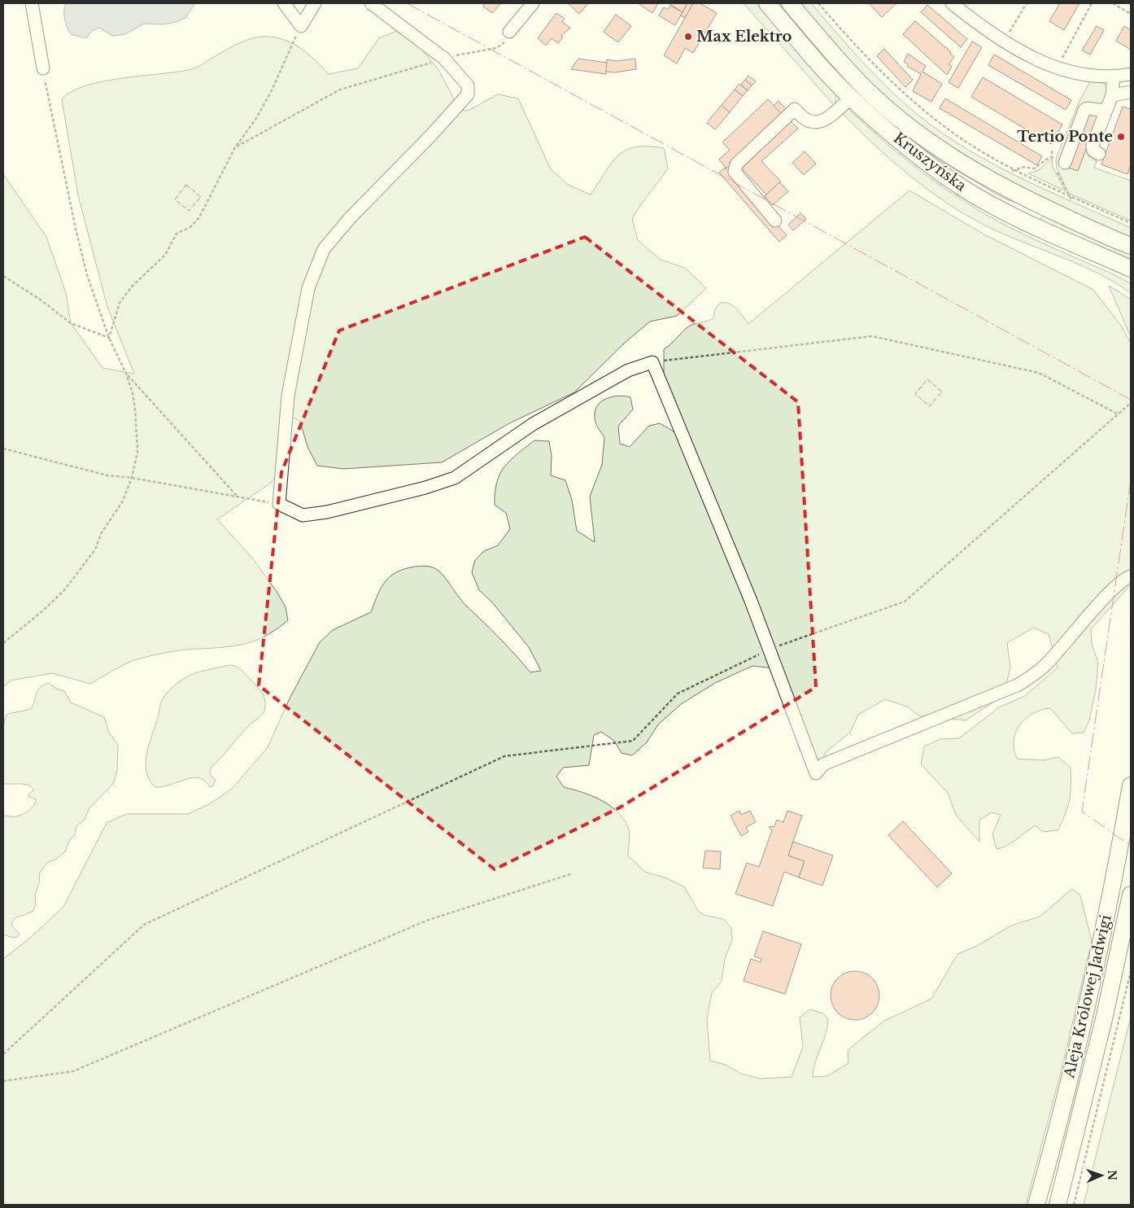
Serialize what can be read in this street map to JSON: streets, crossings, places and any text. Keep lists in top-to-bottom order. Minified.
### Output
{"streets":{"main road":["Kruszyńska","Aleja Królowej Jadwigi"]},"places":["Max Elektro","Tertio Ponte"],"north":"right"}
